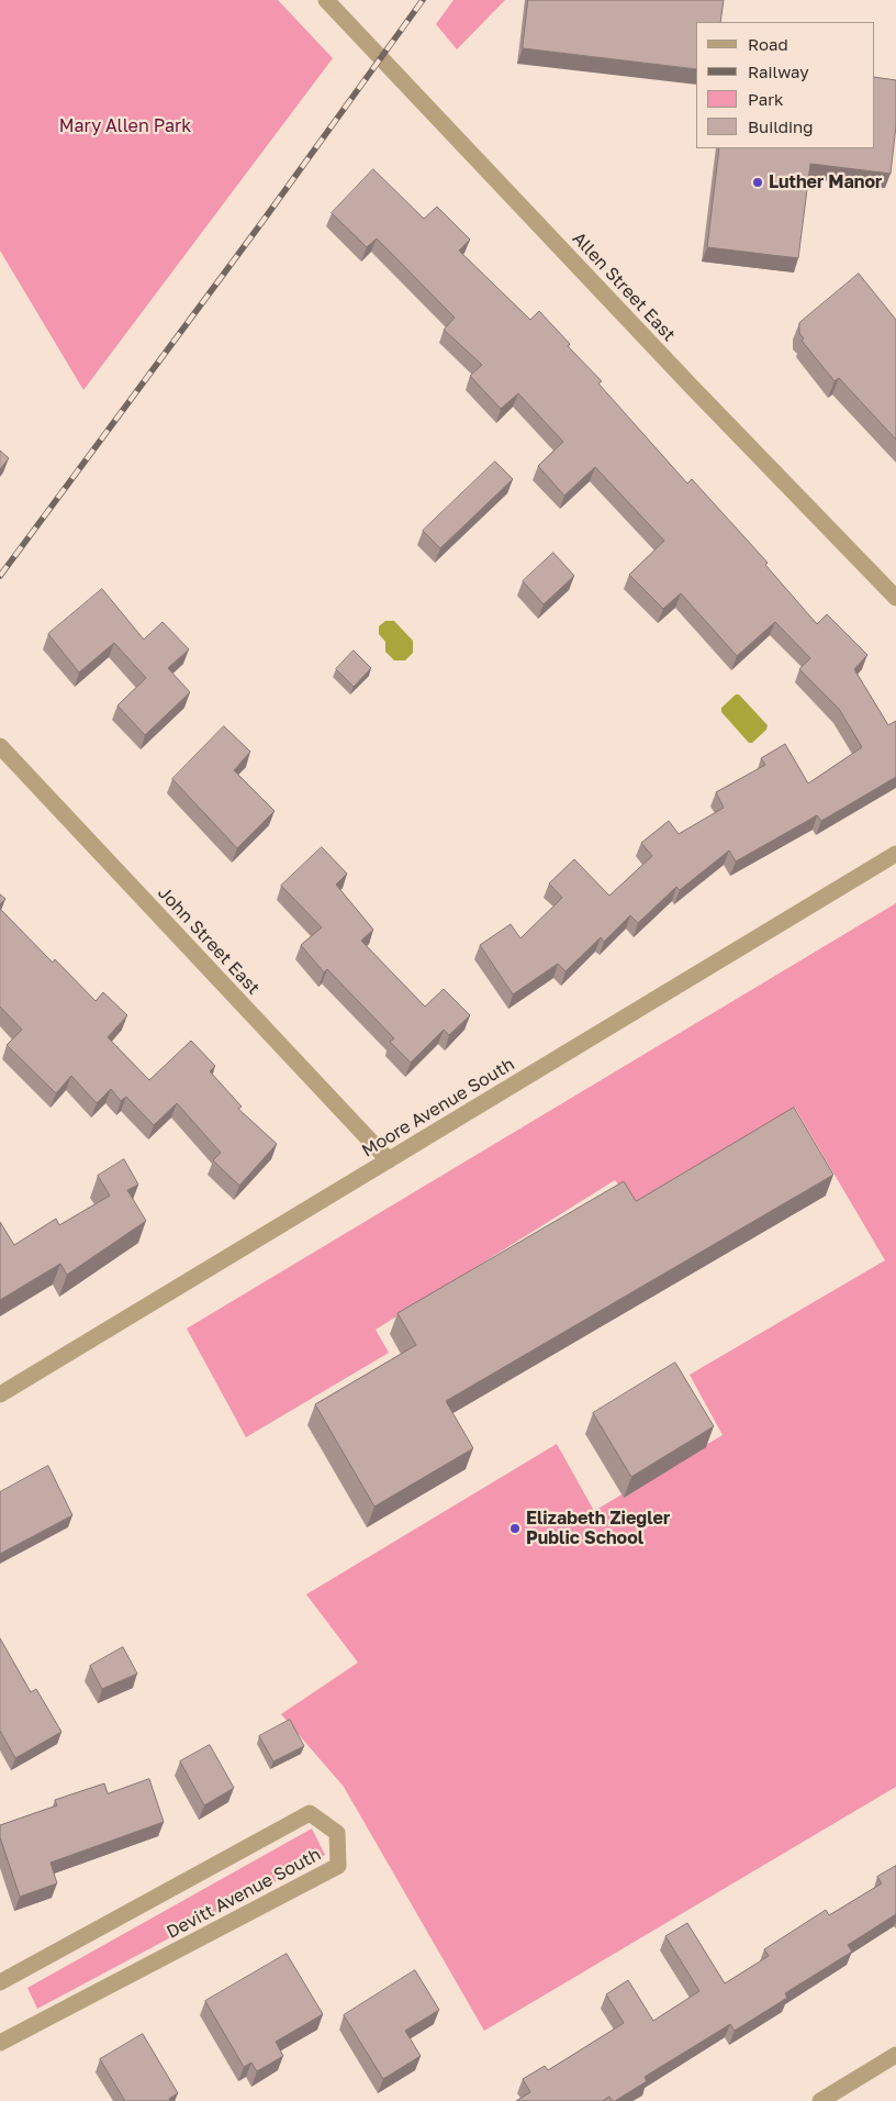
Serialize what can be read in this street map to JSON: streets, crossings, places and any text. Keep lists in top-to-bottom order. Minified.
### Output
{"streets":{"street":["Allen Street East","John Street East","Moore Avenue South","Devitt Avenue South"]},"crossings":[["John Street East","Moore Avenue South"]],"parks":["Mary Allen Park"],"places":["Luther Manor","Elizabeth Ziegler Public School"],"legend":["Road","Railway","Park","Building"]}
